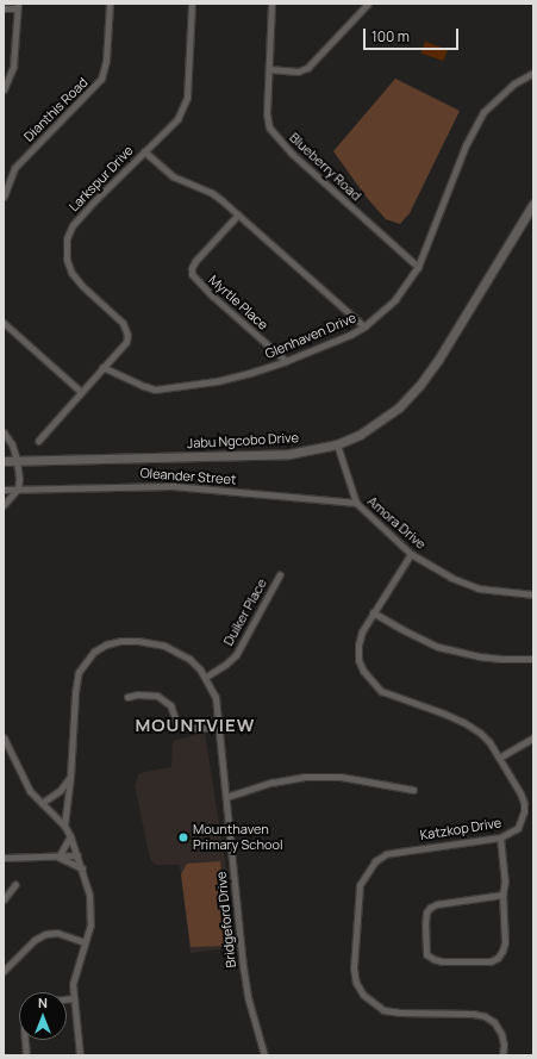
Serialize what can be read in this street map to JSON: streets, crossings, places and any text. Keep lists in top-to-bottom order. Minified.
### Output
{"streets":{"main road":["Jabu Ngcobo Drive"],"street":["Dianthis Road","Blueberry Road","Larkspur Drive","Myrtle Place","Glenhaven Drive","Oleander Street","Amora Drive","Duiker Place","Katzkop Drive","Bridgeford Drive"]},"crossings":[["Blueberry Road","Glenhaven Drive"],["Larkspur Drive","Glenhaven Drive"],["Myrtle Place","Glenhaven Drive"],["Jabu Ngcobo Drive","Amora Drive"],["Oleander Street","Amora Drive"],["Amora Drive","Katzkop Drive"],["Duiker Place","Bridgeford Drive"]],"districts":["MOUNTVIEW"],"places":["Mounthaven Primary School"],"scale_bar":"100 m","north":"top"}
